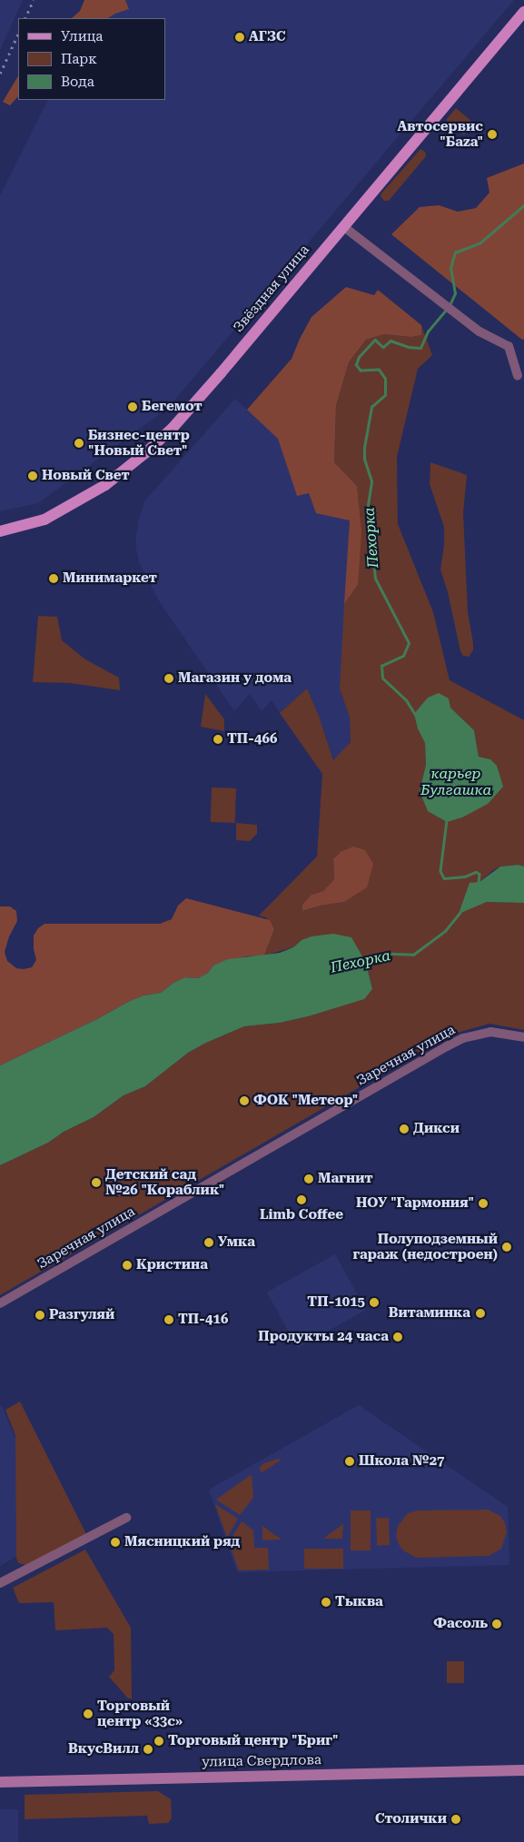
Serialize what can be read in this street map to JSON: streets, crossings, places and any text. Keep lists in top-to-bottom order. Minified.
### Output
{"streets":{"main road":["Звёздная улица","улица Свердлова"],"street":["Заречная улица"]},"water":["Пехорка","карьер Булгашка"],"places":["АГЗС","Автосервис \"Баzа\"","Бегемот","Бизнес-центр \"Новый Свет\"","Новый Свет","Минимаркет","Магазин у дома","ТП-466","ФОК \"Метеор\"","Дикси","Магнит","Детский сад №26 \"Кораблик\"","Limb Coffee","НОУ \"Гармония\"","Умка","Полуподземный гараж (недостроен)","Кристина","ТП-1015","Витаминка","Разгуляй","ТП-416","Продукты 24 часа","Школа №27","Мясницкий ряд","Тыква","Фасоль","Торговый центр «33с»","Торговый центр \"Бриг\"","ВкусВилл","Столички"],"legend":["Улица","Парк","Вода"]}
